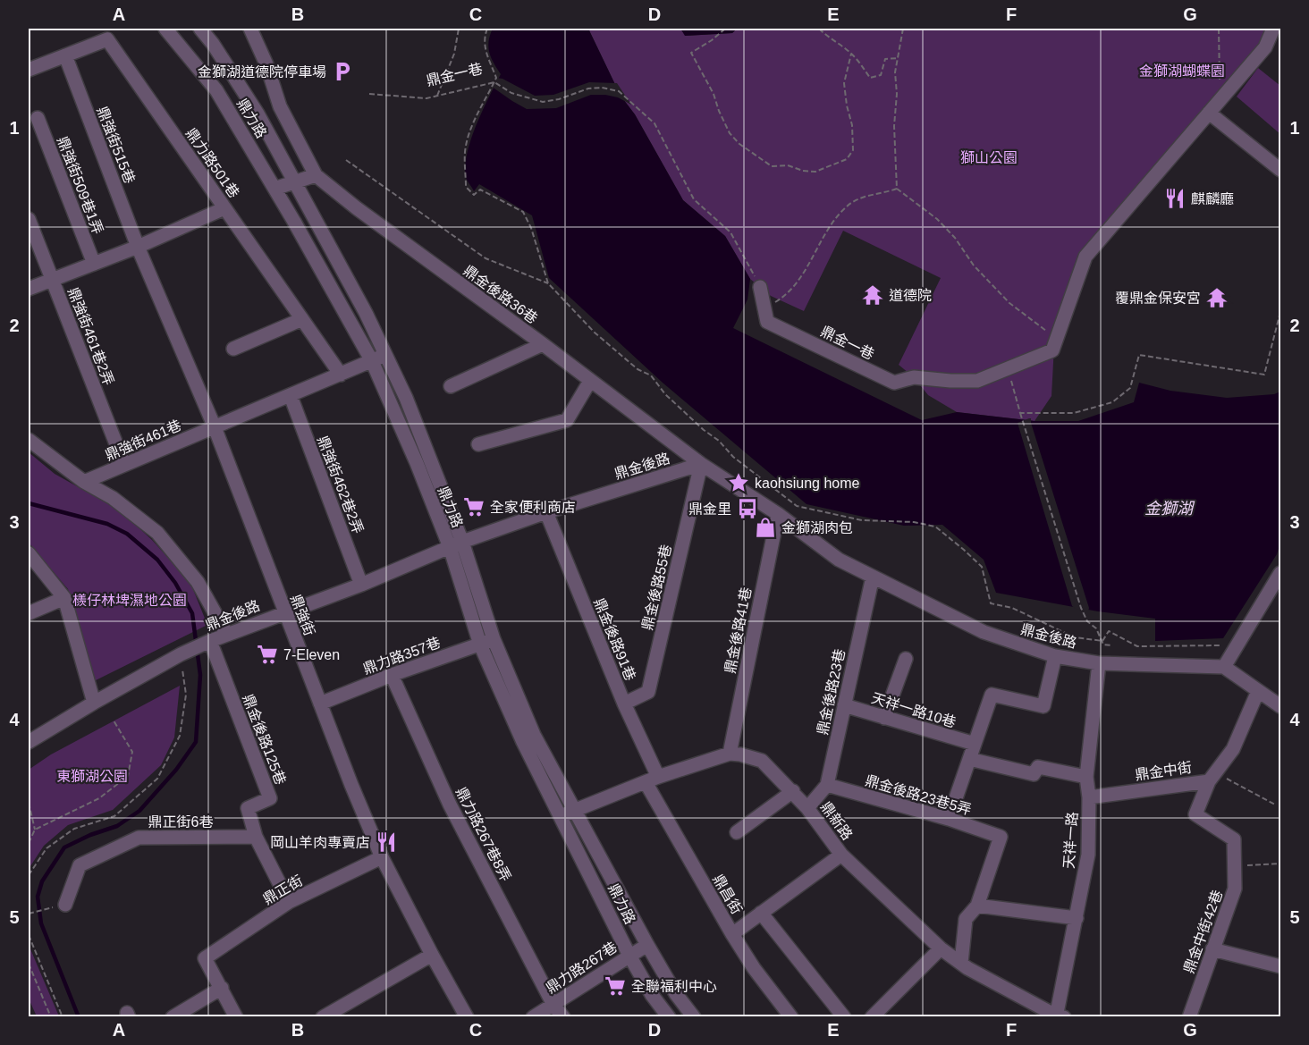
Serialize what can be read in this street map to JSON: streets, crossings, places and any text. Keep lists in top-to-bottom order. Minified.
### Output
{"streets":{"street":["鼎金一巷","鼎力路","鼎強街515巷","鼎力路501巷","鼎強街509巷1弄","鼎金後路36巷","鼎強街461巷2弄","鼎強街461巷","鼎金後路","鼎強街462巷2弄","鼎金後路55巷","鼎強街","鼎金後路41巷","鼎金後路91巷","鼎力路357巷","鼎金後路23巷","天祥一路10巷","鼎金後路125巷","鼎金中街","鼎金後路23巷5弄","鼎新路","鼎正街6巷","鼎力路267巷8弄","天祥一路","鼎正街","鼎昌街","鼎金中街42巷","鼎力路267巷"]},"crossings":[["鼎力路","鼎強街461巷"],["鼎力路","鼎金後路"],["鼎力路","鼎力路357巷"],["鼎力路","鼎新路"],["鼎力路","鼎力路267巷"],["鼎強街515巷","鼎力路501巷"],["鼎強街515巷","鼎強街"],["鼎力路501巷","鼎強街461巷"],["鼎金後路36巷","鼎金後路"],["鼎金後路36巷","鼎金後路55巷"],["鼎強街461巷2弄","鼎強街461巷"],["鼎強街461巷","鼎強街462巷2弄"],["鼎強街461巷","鼎強街"],["鼎金後路","鼎強街462巷2弄"],["鼎金後路","鼎金後路55巷"],["鼎金後路","鼎強街"],["鼎金後路","鼎金後路41巷"],["鼎金後路","鼎金後路91巷"],["鼎金後路","鼎金後路23巷"],["鼎金後路","鼎金後路125巷"],["鼎金後路","天祥一路"],["鼎金後路55巷","鼎金後路91巷"],["鼎強街","鼎力路357巷"],["鼎強街","鼎正街"],["鼎金後路41巷","鼎新路"],["鼎金後路91巷","鼎新路"],["鼎金後路91巷","鼎昌街"],["鼎力路357巷","鼎力路267巷8弄"],["鼎金後路23巷","天祥一路10巷"],["鼎金後路23巷","鼎金後路23巷5弄"],["鼎金後路23巷","鼎新路"],["鼎金後路125巷","鼎正街6巷"],["鼎金中街","天祥一路"],["鼎金中街","鼎金中街42巷"],["鼎新路","天祥一路"],["鼎新路","鼎昌街"],["鼎力路267巷8弄","鼎力路267巷"]],"water":["金獅湖"],"parks":["金獅湖蝴蝶園","獅山公園","檨仔林埤濕地公園","東獅湖公園"],"places":{"parking":["金獅湖道德院停車場"],"restaurant":["麒麟廳","岡山羊肉專賣店"],"temple":["道德院","覆鼎金保安宮"],"place":["kaohsiung home"],"supermarket":["全家便利商店","7-Eleven","全聯福利中心"],"bus stop":["鼎金里"],"shop":["金獅湖肉包"]},"grid":{"columns":["A","B","C","D","E","F","G"],"rows":["1","2","3","4","5"]}}
